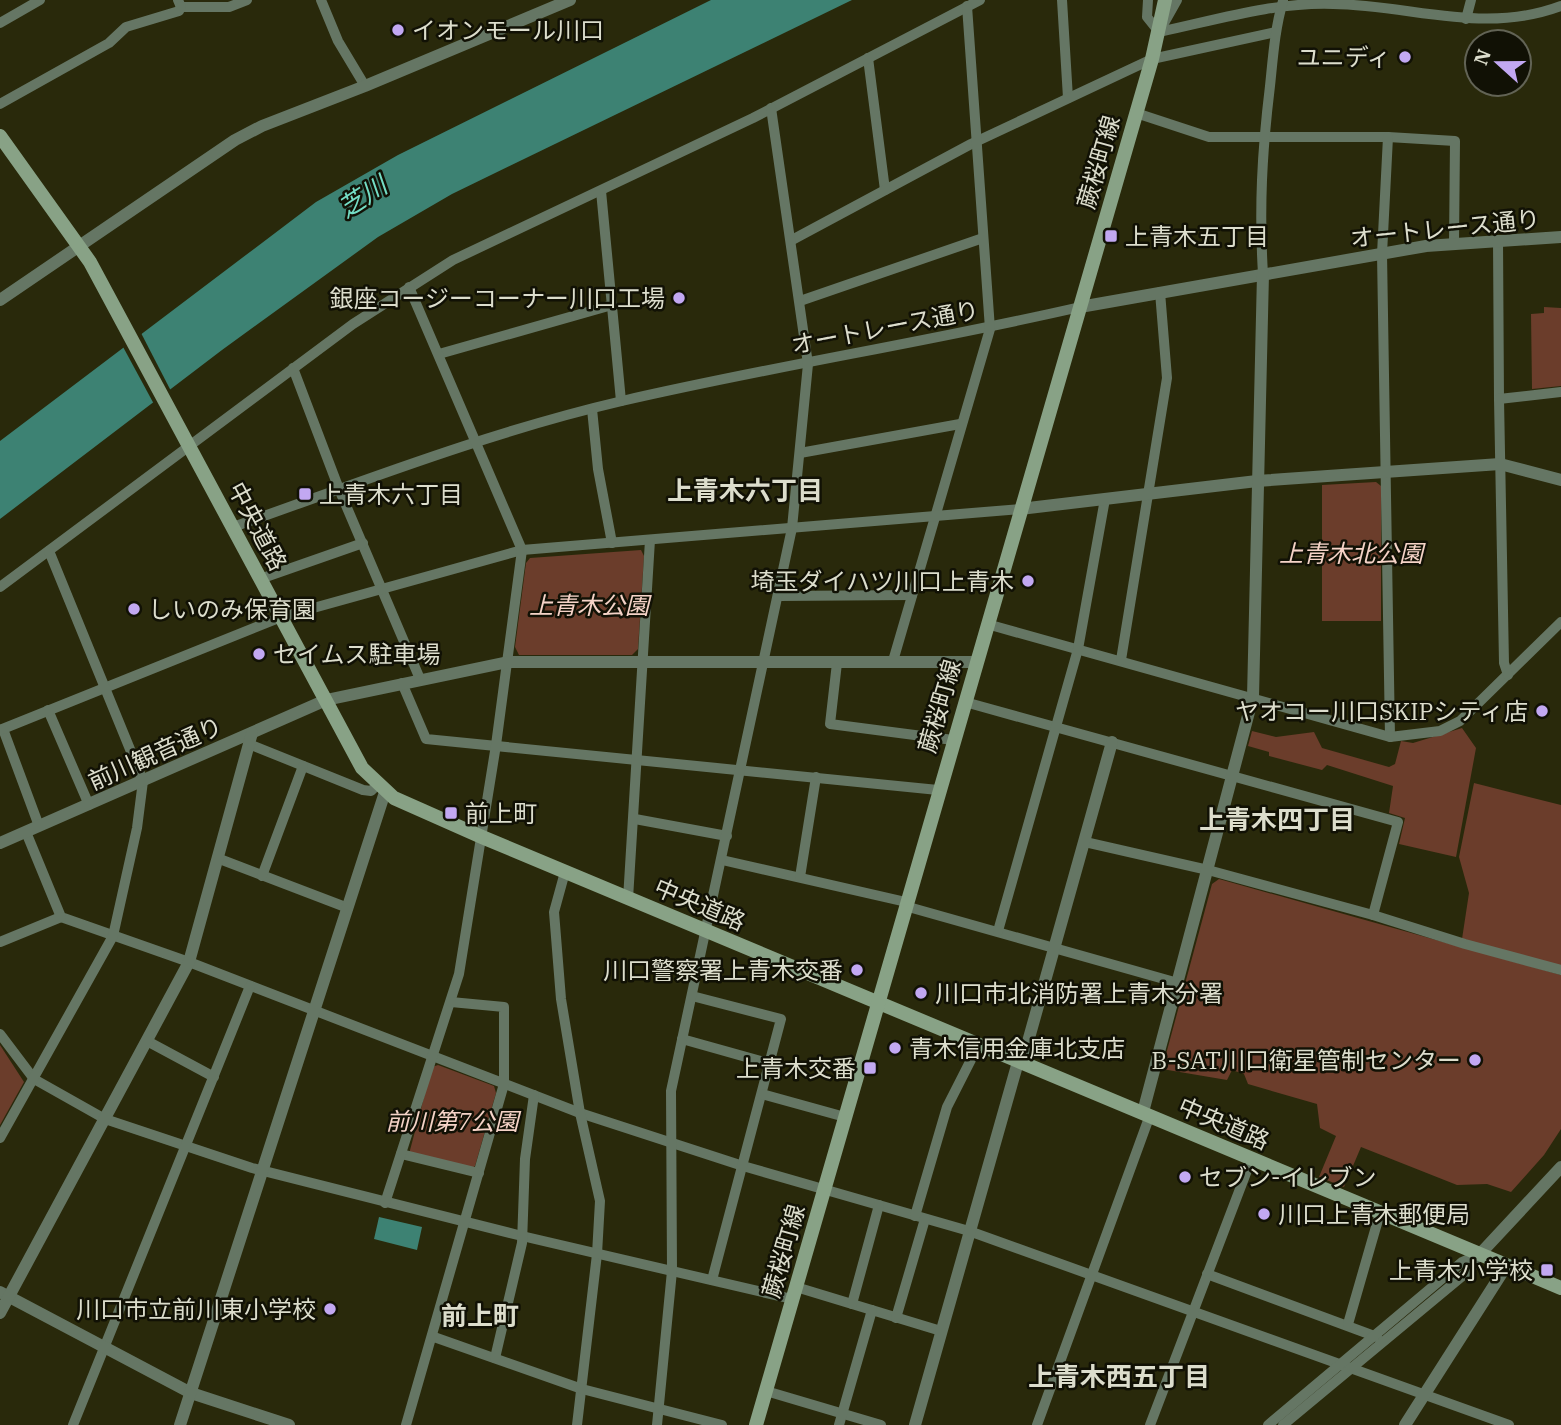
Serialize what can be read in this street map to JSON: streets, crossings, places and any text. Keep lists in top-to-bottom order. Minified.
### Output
{"streets":{"main road":["蕨桜町線","中央道路"],"street":["オートレース通り","前川観音通り"]},"crossings":[["蕨桜町線","オートレース通り"],["蕨桜町線","中央道路"],["蕨桜町線","前川観音通り"],["オートレース通り","中央道路"],["中央道路","前川観音通り"]],"districts":["上青木六丁目","上青木四丁目","前上町","上青木西五丁目"],"water":["芝川"],"parks":["上青木北公園","上青木公園","前川第7公園"],"places":{"other":["イオンモール川口","ユニディ","銀座コージーコーナー川口工場","埼玉ダイハツ川口上青木","しいのみ保育園","セイムス駐車場","ヤオコー川口SKIPシティ店","川口警察署上青木交番","川口市北消防署上青木分署","青木信用金庫北支店","B-SAT川口衛星管制センター","セブン-イレブン","川口上青木郵便局","川口市立前川東小学校"],"transit":["上青木五丁目","上青木六丁目","前上町","上青木交番","上青木小学校"]},"north":"left"}
